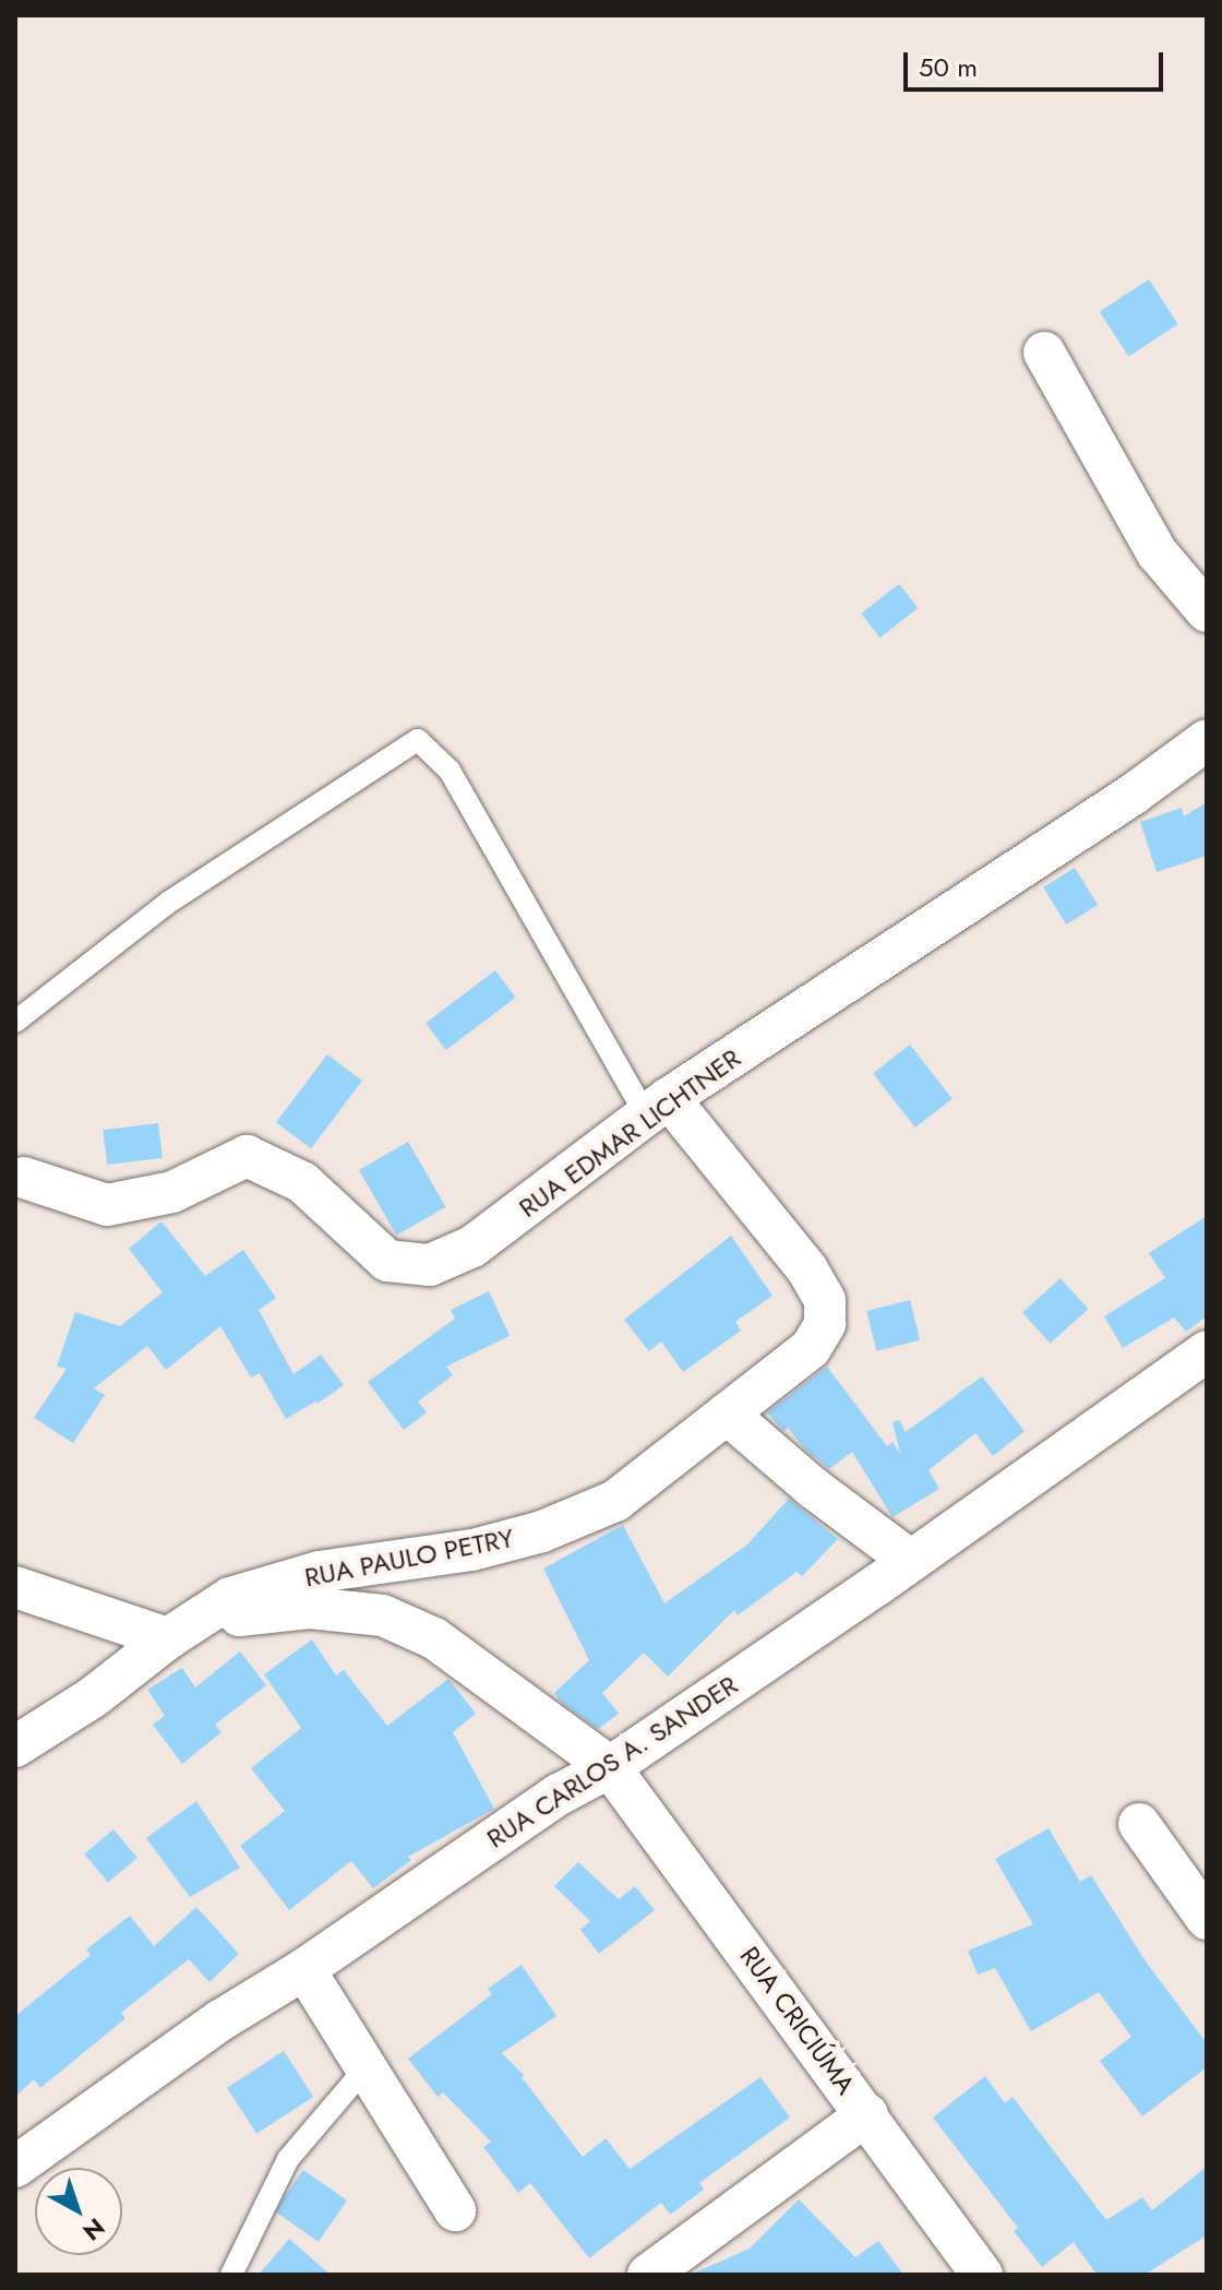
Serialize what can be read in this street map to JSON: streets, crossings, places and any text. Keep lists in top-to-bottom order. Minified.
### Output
{"streets":{"street":["RUA EDMAR LICHTNER","RUA PAULO PETRY","RUA CARLOS A. SANDER","RUA CRICIÚMA"]},"crossings":[["RUA EDMAR LICHTNER","RUA PAULO PETRY"],["RUA PAULO PETRY","RUA CRICIÚMA"],["RUA CARLOS A. SANDER","RUA CRICIÚMA"]],"scale_bar":"50 m","north":"bottom right"}
